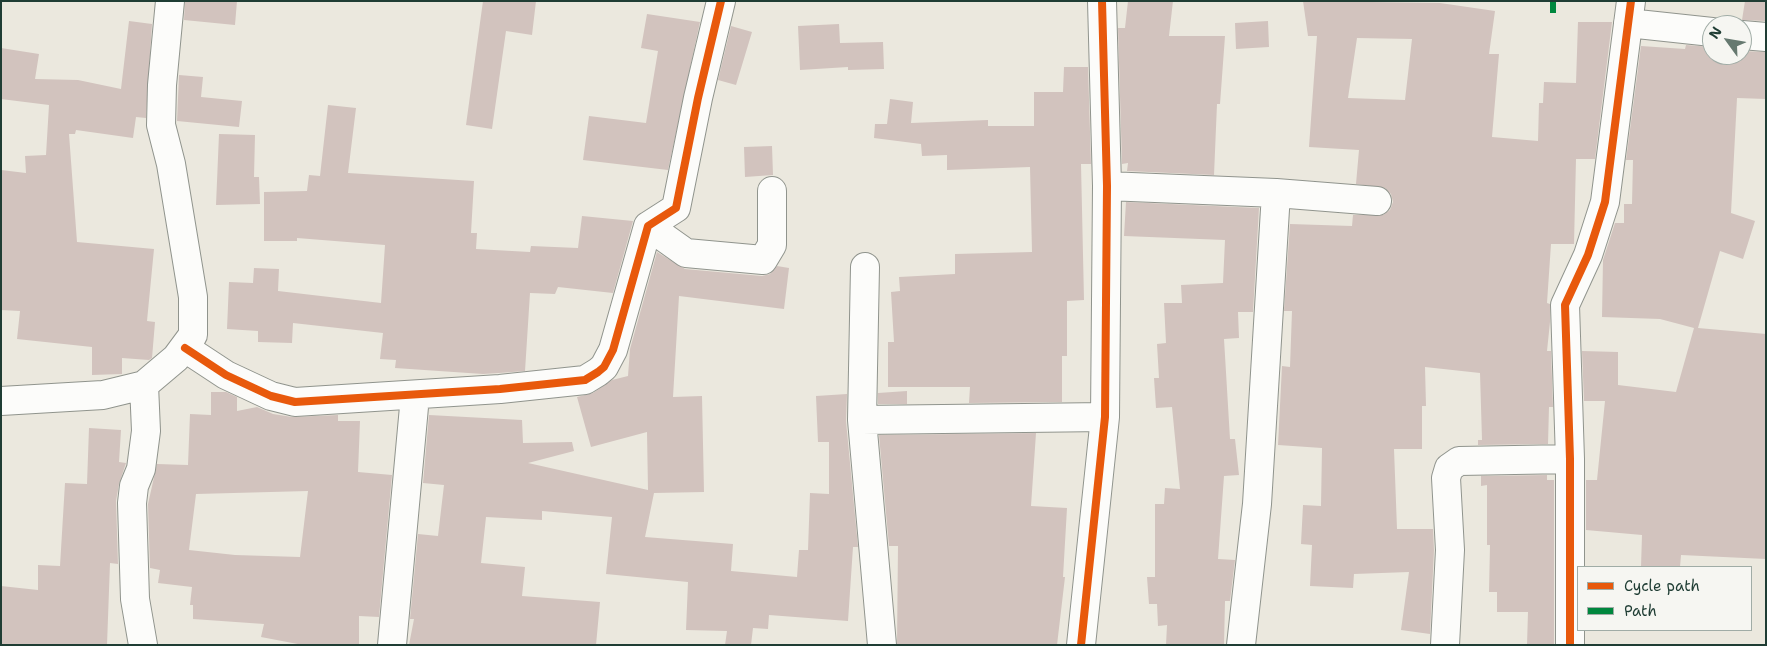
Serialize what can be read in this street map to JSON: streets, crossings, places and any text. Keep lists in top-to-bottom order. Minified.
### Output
{"legend":["Cycle path","Path"],"north":"top left"}
